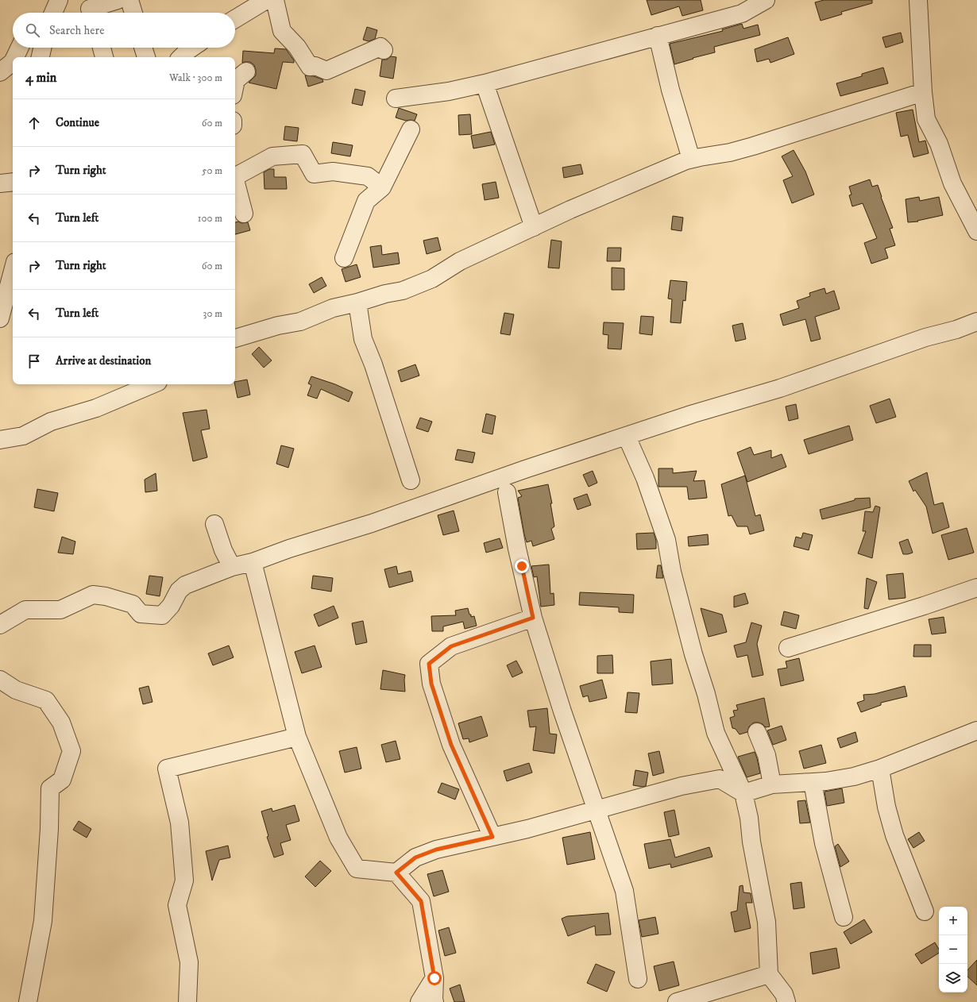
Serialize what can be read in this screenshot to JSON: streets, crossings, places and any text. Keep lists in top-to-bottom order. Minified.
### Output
{"page":{"search":"Search here","heading":["4 min","Walk · 300 m"],"list":[["Continue","60 m"],["Turn right","50 m"],["Turn left","100 m"],["Turn right","60 m"],["Turn left","30 m"],"Arrive at destination"],"map_buttons":["+","−"]}}
